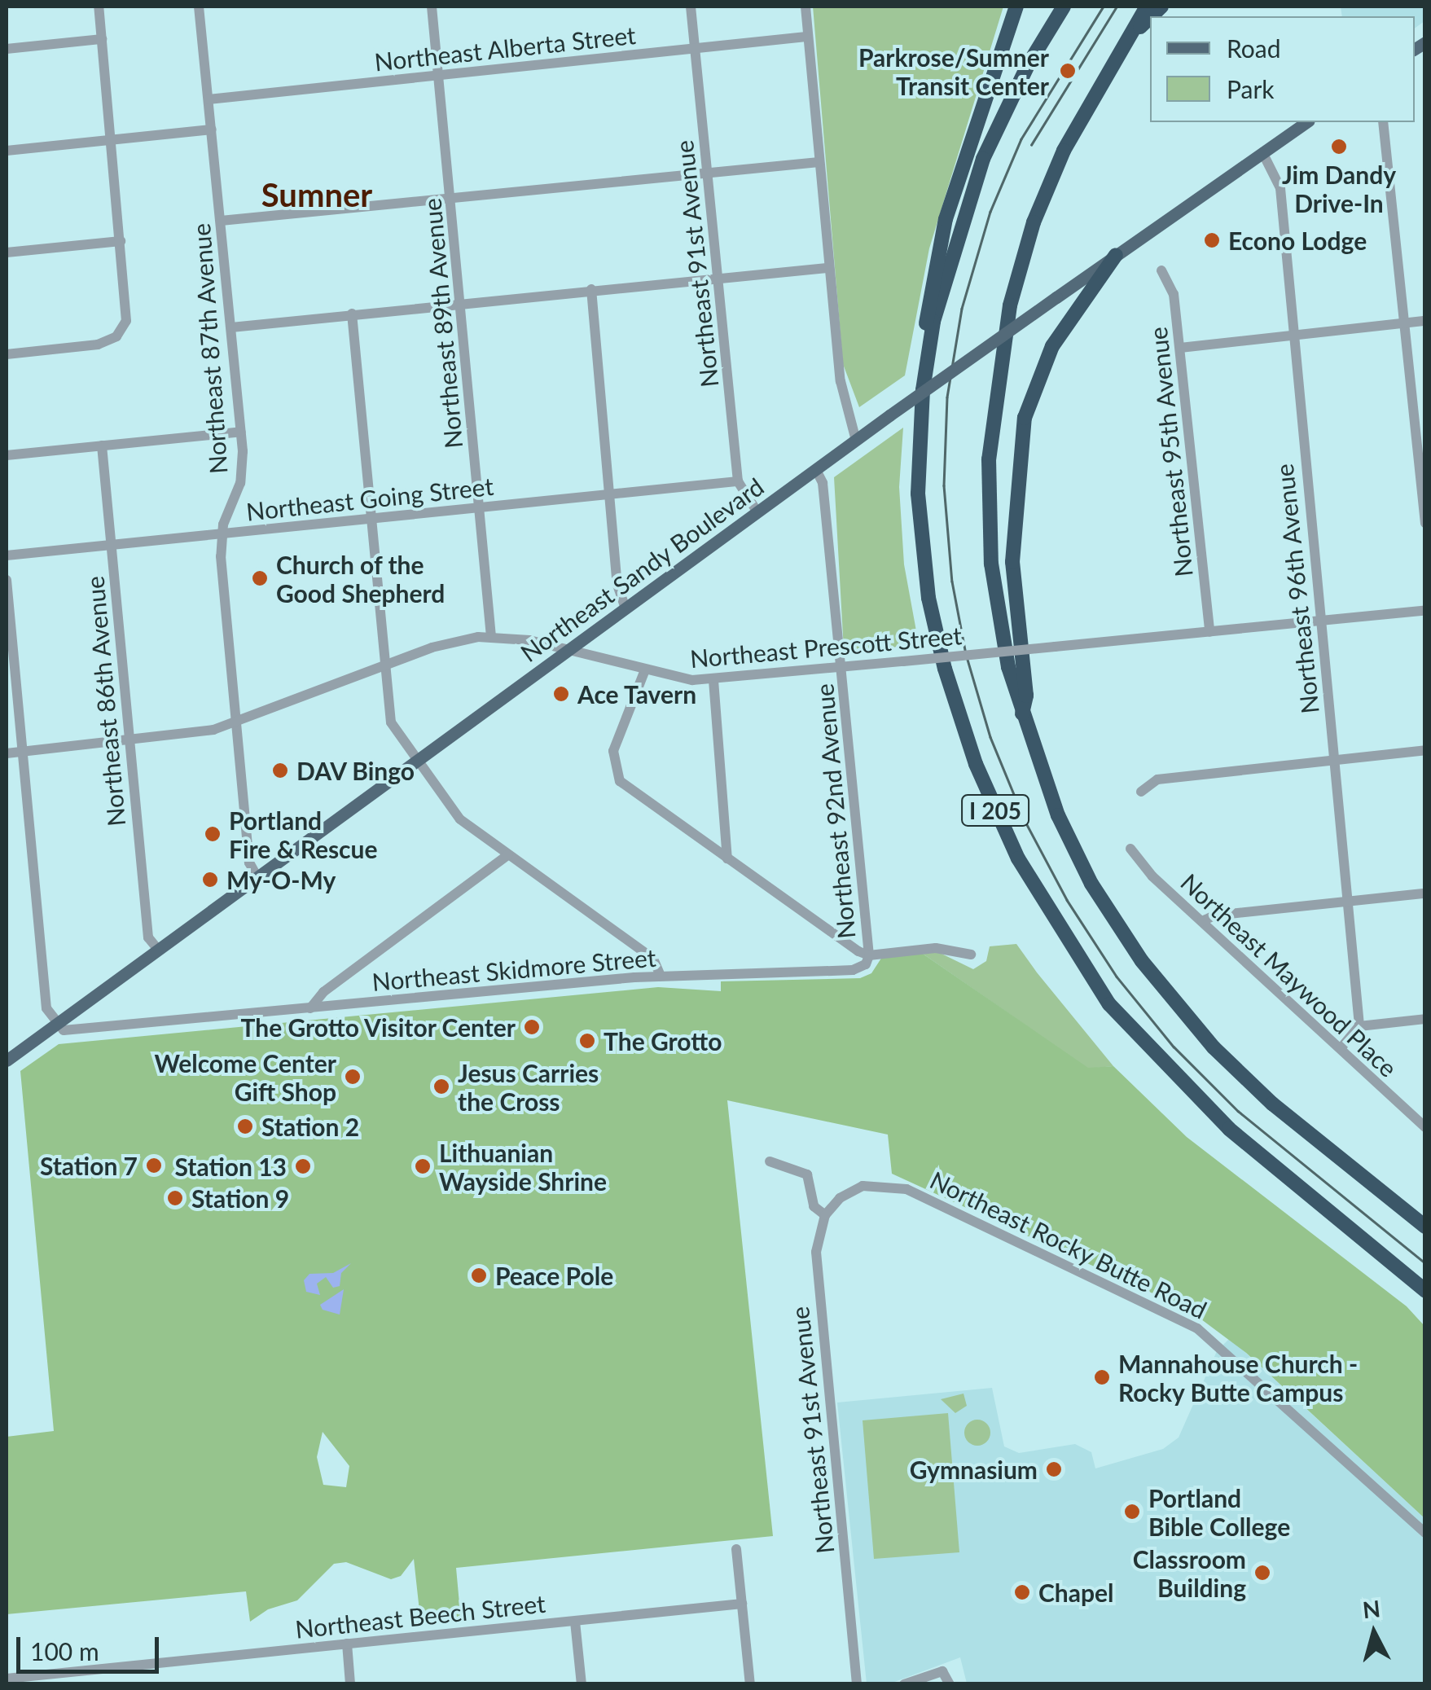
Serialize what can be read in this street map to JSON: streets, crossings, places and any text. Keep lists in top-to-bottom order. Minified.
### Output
{"streets":{"highway":["I 205"],"main road":["Northeast Sandy Boulevard"],"street":["Northeast Alberta Street","Northeast 91st Avenue","Northeast 89th Avenue","Northeast 87th Avenue","Northeast 95th Avenue","Northeast Going Street","Northeast 96th Avenue","Northeast Prescott Street","Northeast 86th Avenue","Northeast 92nd Avenue","Northeast Skidmore Street","Northeast Maywood Place","Northeast Rocky Butte Road","Northeast Beech Street"]},"crossings":[["Northeast Alberta Street","Northeast 91st Avenue"],["Northeast Alberta Street","Northeast 89th Avenue"],["Northeast Alberta Street","Northeast 87th Avenue"],["Northeast 91st Avenue","Northeast Going Street"],["Northeast 91st Avenue","Northeast Sandy Boulevard"],["Northeast 91st Avenue","Northeast Rocky Butte Road"],["Northeast 89th Avenue","Northeast Going Street"],["Northeast 89th Avenue","Northeast Prescott Street"],["Northeast 87th Avenue","Northeast Going Street"],["Northeast 87th Avenue","Northeast Sandy Boulevard"],["Northeast 87th Avenue","Northeast Prescott Street"],["Northeast 95th Avenue","Northeast Prescott Street"],["Northeast Going Street","Northeast 86th Avenue"],["Northeast Sandy Boulevard","Northeast 96th Avenue"],["Northeast Sandy Boulevard","Northeast Prescott Street"],["Northeast Sandy Boulevard","Northeast 86th Avenue"],["Northeast Sandy Boulevard","Northeast 92nd Avenue"],["Northeast Sandy Boulevard","Northeast Skidmore Street"],["Northeast 96th Avenue","Northeast Prescott Street"],["Northeast Prescott Street","Northeast 86th Avenue"],["Northeast Prescott Street","Northeast 92nd Avenue"],["Northeast 92nd Avenue","Northeast Skidmore Street"]],"districts":["Sumner"],"places":["Parkrose/Sumner Transit Center","Jim Dandy Drive-In","Econo Lodge","Church of the Good Shepherd","Ace Tavern","DAV Bingo","Portland Fire & Rescue","My-O-My","The Grotto Visitor Center","The Grotto","Welcome Center Gift Shop","Jesus Carries the Cross","Station 2","Station 7","Station 13","Lithuanian Wayside Shrine","Station 9","Peace Pole","Mannahouse Church - Rocky Butte Campus","Gymnasium","Portland Bible College","Classroom Building","Chapel"],"legend":["Road","Park"],"scale_bar":"100 m","north":"top"}
